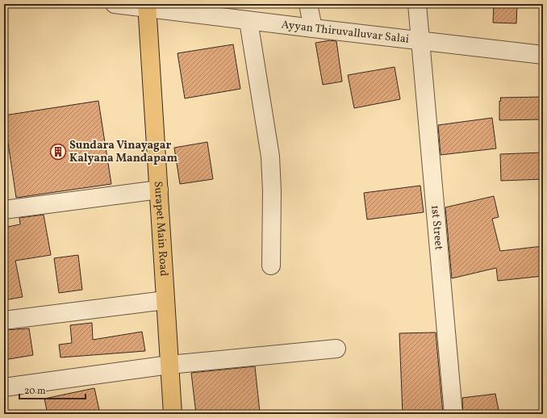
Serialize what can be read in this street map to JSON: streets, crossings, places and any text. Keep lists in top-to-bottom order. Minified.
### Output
{"streets":{"main road":["Surapet Main Road"],"street":["Ayyan Thiruvalluvar Salai","1st Street"]},"crossings":[["Ayyan Thiruvalluvar Salai","1st Street"],["Ayyan Thiruvalluvar Salai","Surapet Main Road"]],"places":{"building":["Sundara Vinayagar Kalyana Mandapam"]},"scale_bar":"20 m"}
